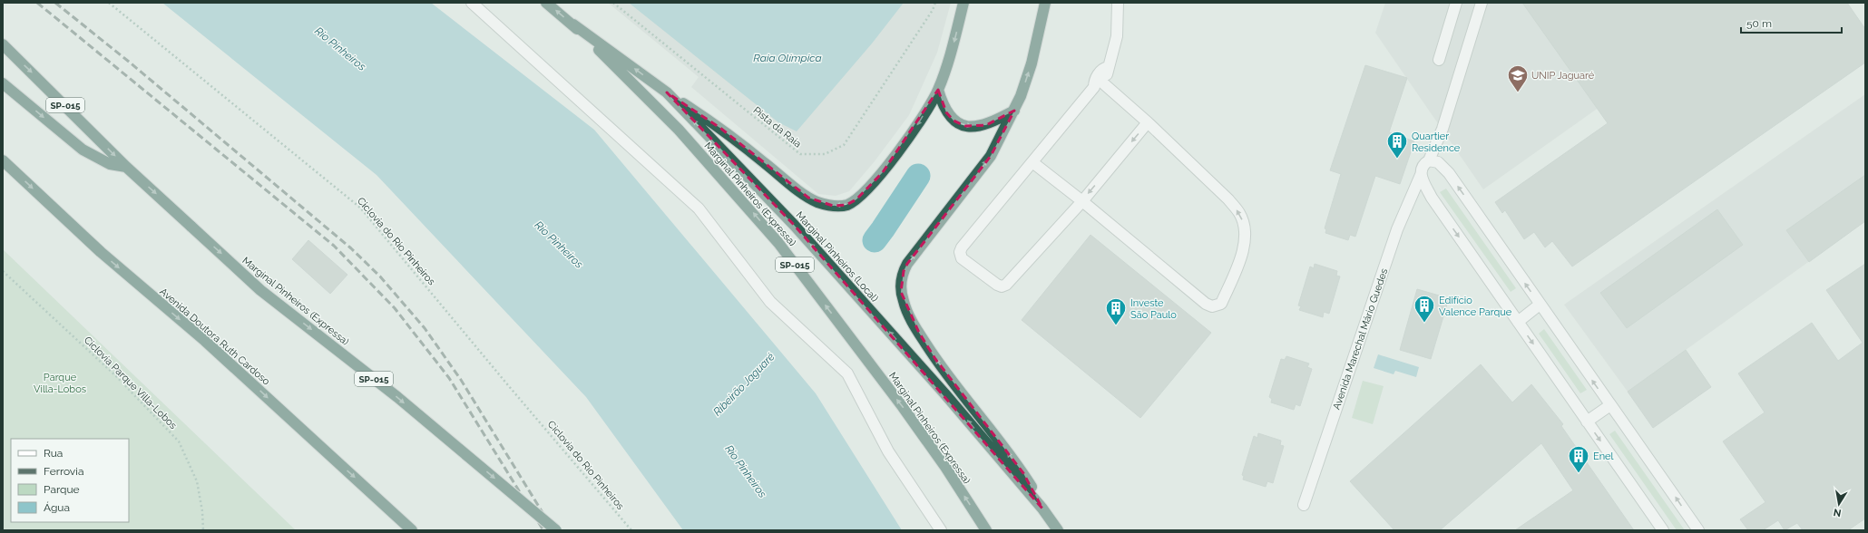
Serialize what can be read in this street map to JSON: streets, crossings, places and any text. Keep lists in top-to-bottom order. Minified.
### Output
{"streets":{"highway":["SP-015","Marginal Pinheiros (Expressa)","Marginal Pinheiros (Local)","Avenida Doutora Ruth Cardoso"],"street":["Avenida Marechal Mário Guedes"],"path":["Pista da Raia","Ciclovia do Rio Pinheiros","Ciclovia Parque Villa-Lobos"]},"crossings":[["Marginal Pinheiros (Expressa)","Marginal Pinheiros (Local)"]],"one_way":["Marginal Pinheiros (Local)","Avenida Doutora Ruth Cardoso"],"water":["Rio Pinheiros","Raia Olímpica","Ribeirão Jaguaré"],"parks":["Parque Villa-Lobos"],"places":{"school or university":["UNIP Jaguaré"],"building":["Quartier Residence","Edifício Valence Parque","Investe São Paulo","Enel"]},"legend":["Rua","Ferrovia","Parque","Água"],"scale_bar":"50 m","north":"bottom"}
